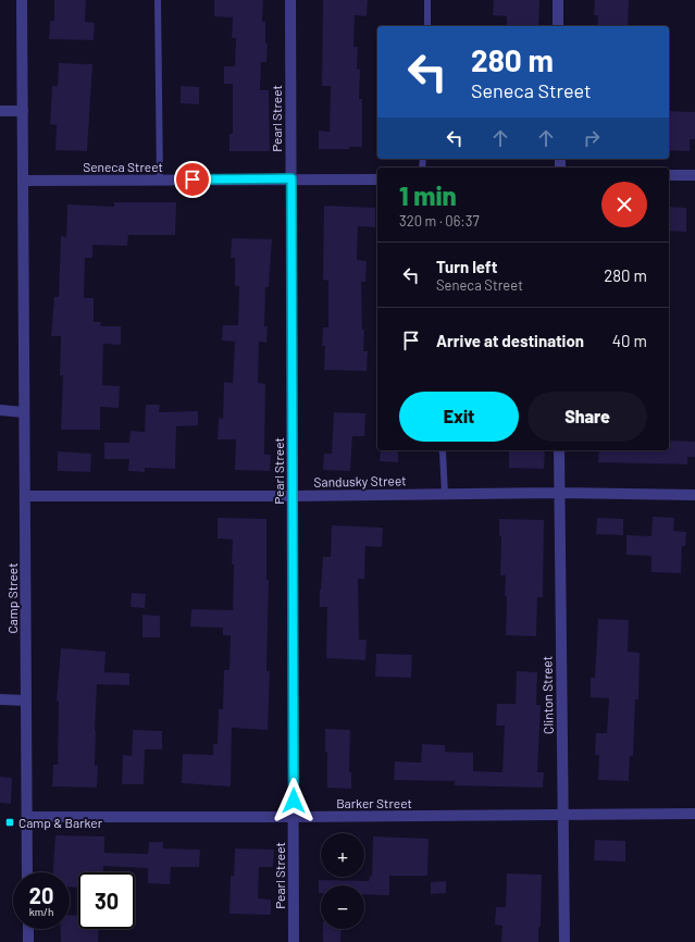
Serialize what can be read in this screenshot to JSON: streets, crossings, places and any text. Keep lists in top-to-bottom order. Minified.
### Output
{"streets":{"street":["Pearl Street","Seneca Street","Sandusky Street","Camp Street","Clinton Street","Barker Street"]},"crossings":[["Pearl Street","Seneca Street"],["Pearl Street","Sandusky Street"],["Pearl Street","Barker Street"],["Seneca Street","Camp Street"],["Sandusky Street","Camp Street"],["Sandusky Street","Clinton Street"],["Camp Street","Barker Street"],["Clinton Street","Barker Street"]],"places":{"transit":["Camp & Barker"]},"page":{"turn":["280 m","Seneca Street"],"heading":["1 min","320 m · 06:37"],"list":[{"name":"Turn left","note":"Seneca Street","value":"280 m"},{"name":"Arrive at destination","value":"40 m"}],"buttons":["Exit","Share"],"map_buttons":["+","−"],"speed":"20 km/h","limit":"30"}}
